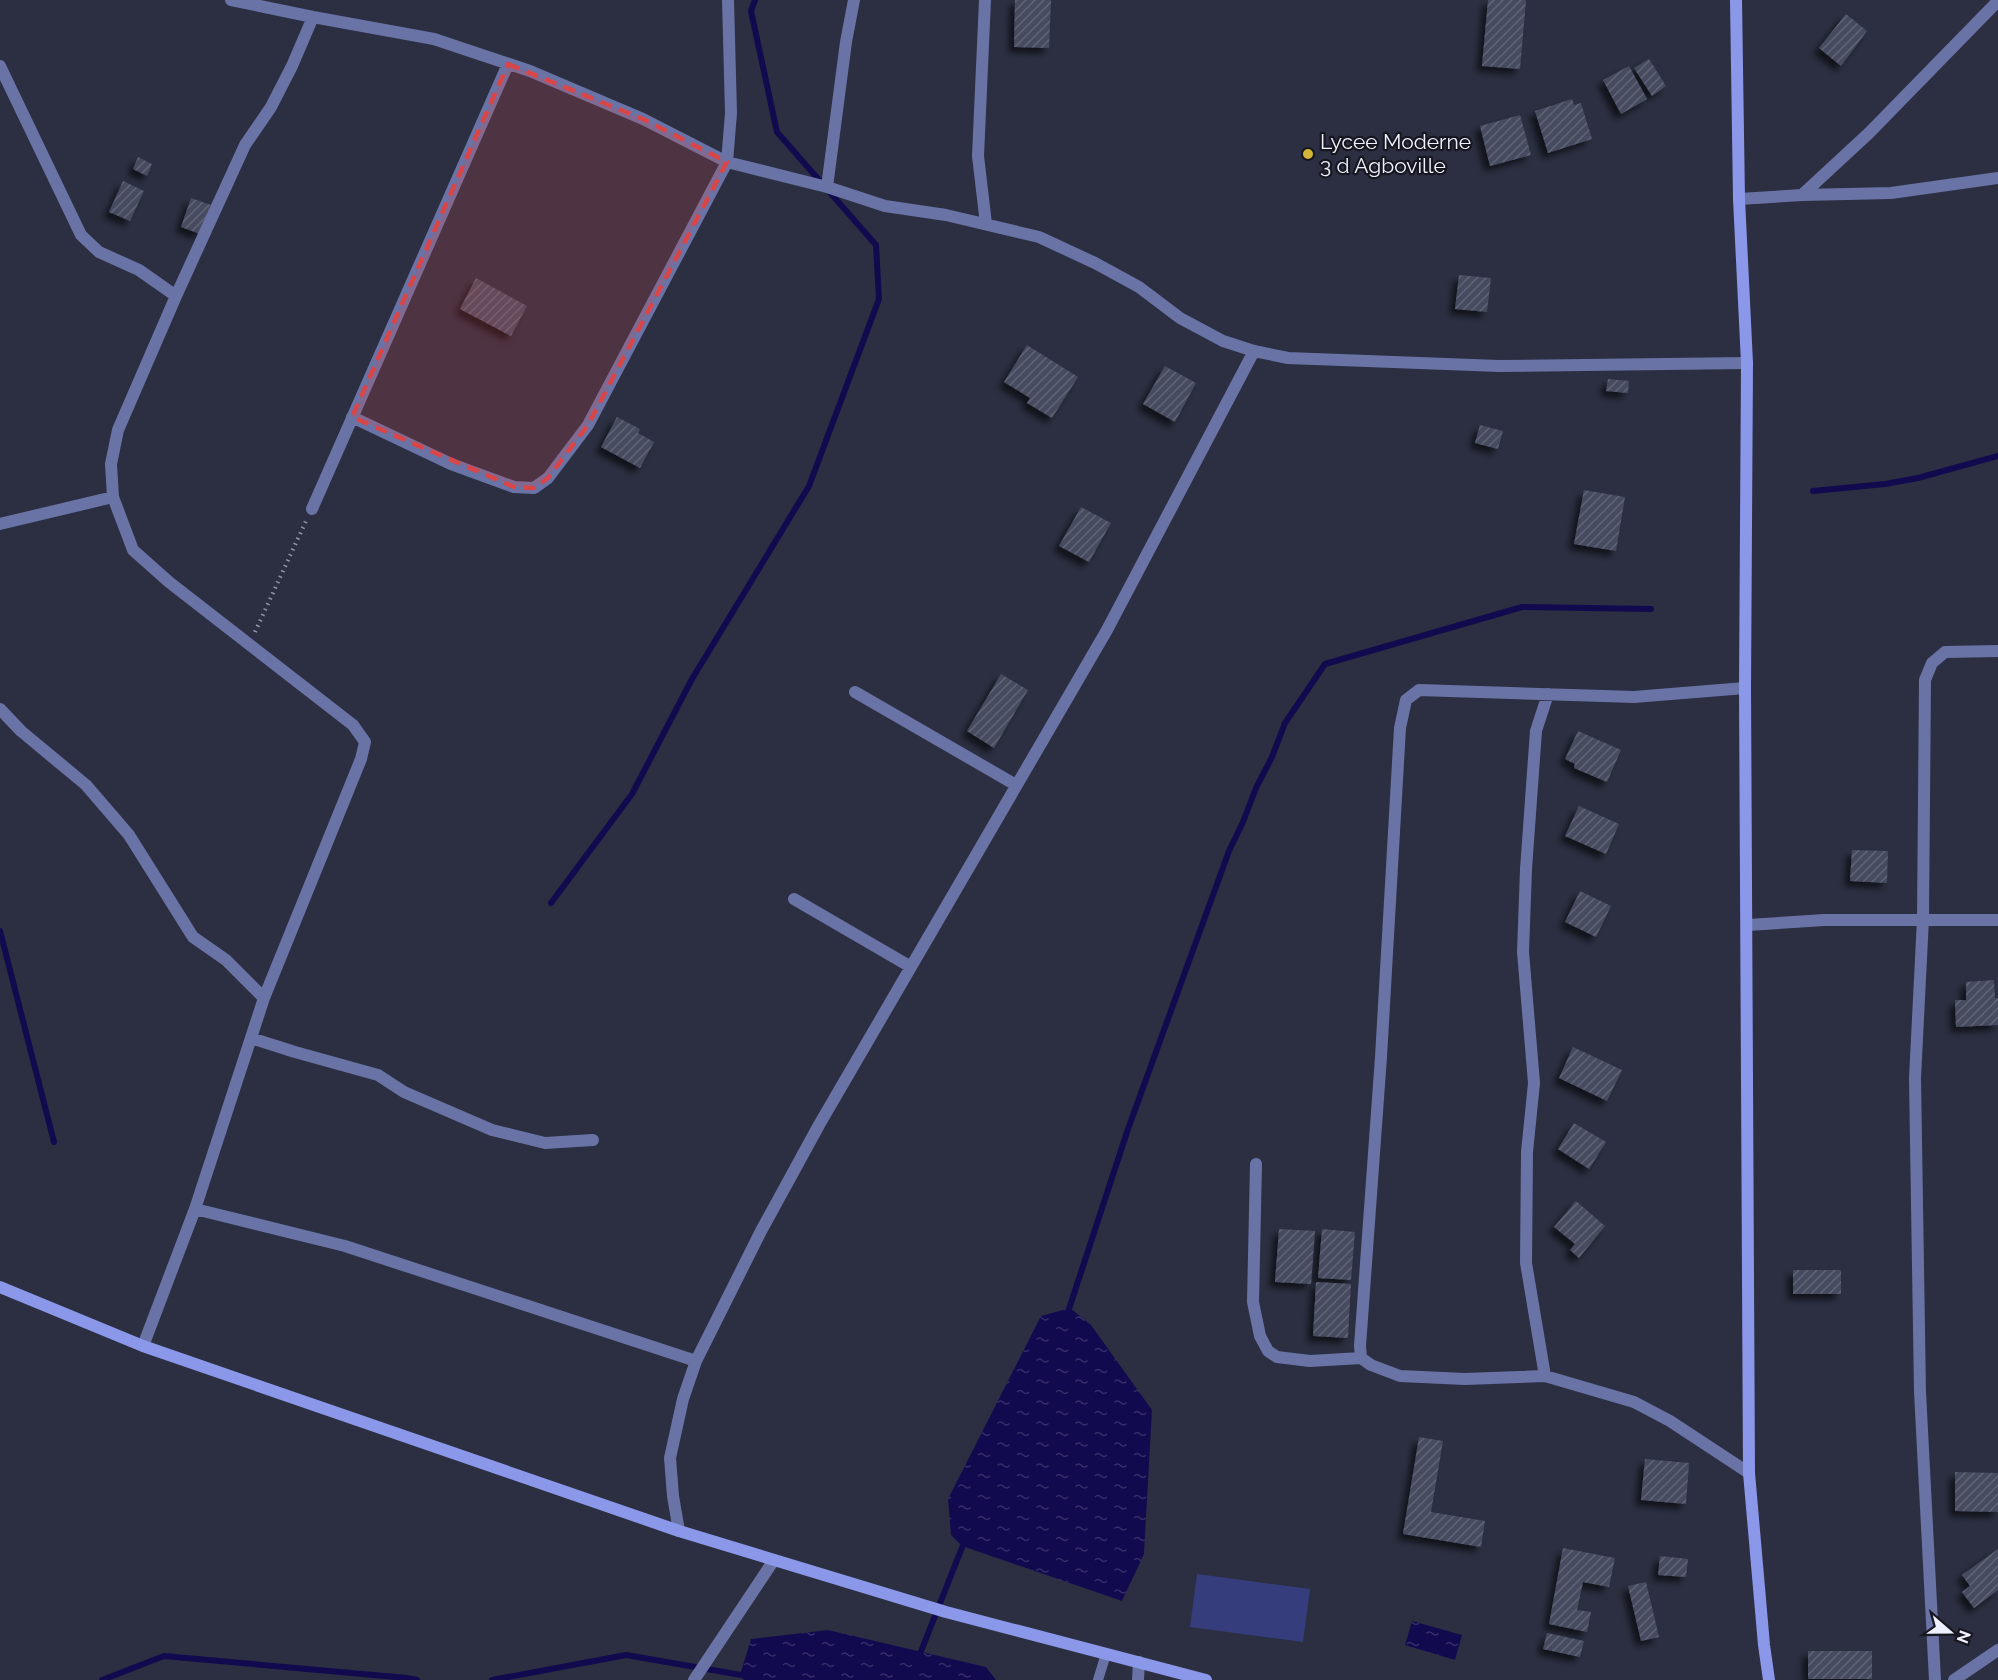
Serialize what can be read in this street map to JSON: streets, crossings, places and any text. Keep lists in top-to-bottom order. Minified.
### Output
{"places":["Lycee Moderne 3 d Agboville"],"north":"right"}
